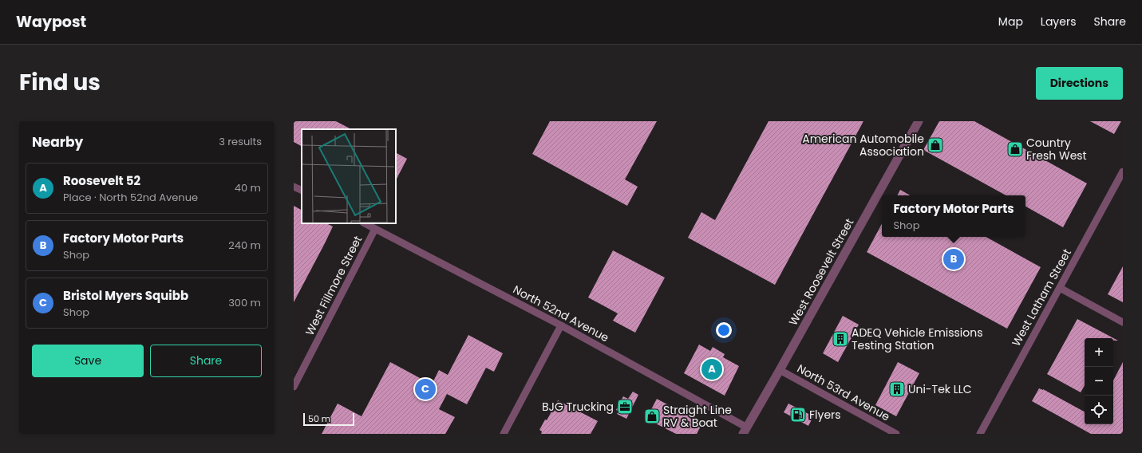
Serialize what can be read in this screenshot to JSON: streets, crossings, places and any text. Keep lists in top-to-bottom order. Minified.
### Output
{"streets":{"street":["West Roosevelt Street","West Fillmore Street","West Latham Street","North 52nd Avenue","North 53rd Avenue"]},"crossings":[["West Roosevelt Street","North 52nd Avenue"],["West Roosevelt Street","North 53rd Avenue"],["West Fillmore Street","North 52nd Avenue"]],"places":{"shop":["American Automobile Association","Country Fresh West","Straight Line RV & Boat"],"building":["ADEQ Vehicle Emissions Testing Station","Uni-Tek LLC"],"office":["BJG Trucking"],"fuel station":["Flyers"]},"scale_bar":"50 m","page":{"header":"Waypost","nav":["Map","Layers","Share"],"title":"Find us","buttons":["Directions",["Save","Share"]],"heading":["Nearby","3 results"],"list":[{"mark":"A","name":"Roosevelt 52","note":"Place · North 52nd Avenue","value":"40 m"},{"mark":"B","name":"Factory Motor Parts","note":"Shop","value":"240 m"},{"mark":"C","name":"Bristol Myers Squibb","note":"Shop","value":"300 m"}],"popup":["Factory Motor Parts","Shop"],"pins":["B","A","C"],"map_buttons":["+","−"],"scale":"50 m"}}
